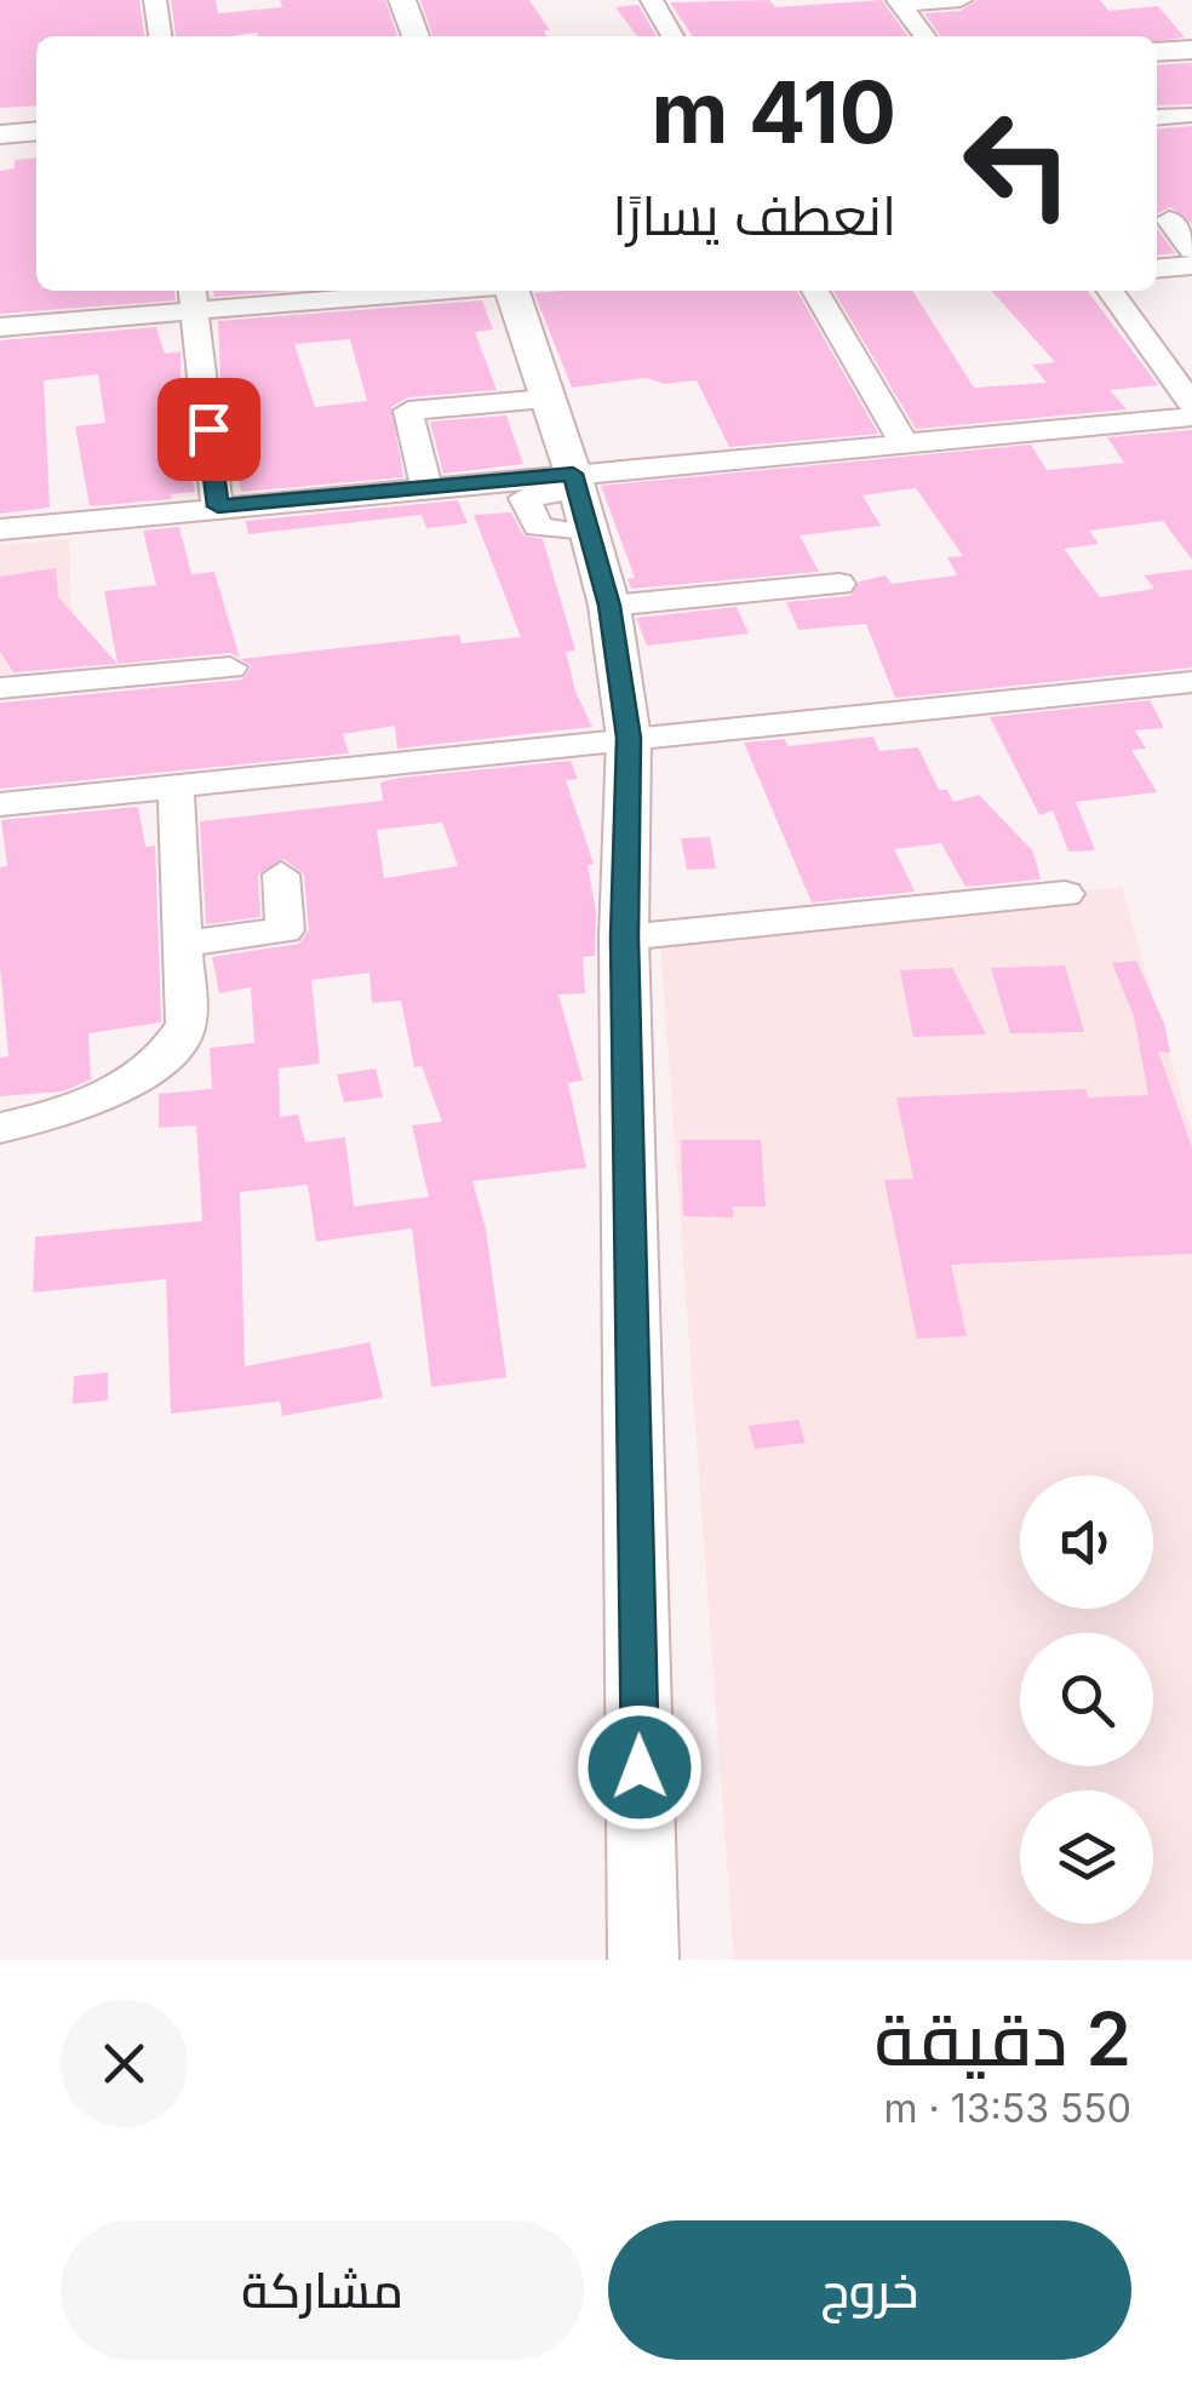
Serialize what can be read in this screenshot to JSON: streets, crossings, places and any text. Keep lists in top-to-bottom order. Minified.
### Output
{"page":{"turn":["410 m","انعطف يسارًا"],"heading":["2 دقيقة","550 m · 13:53"],"buttons":["خروج","مشاركة"]}}
